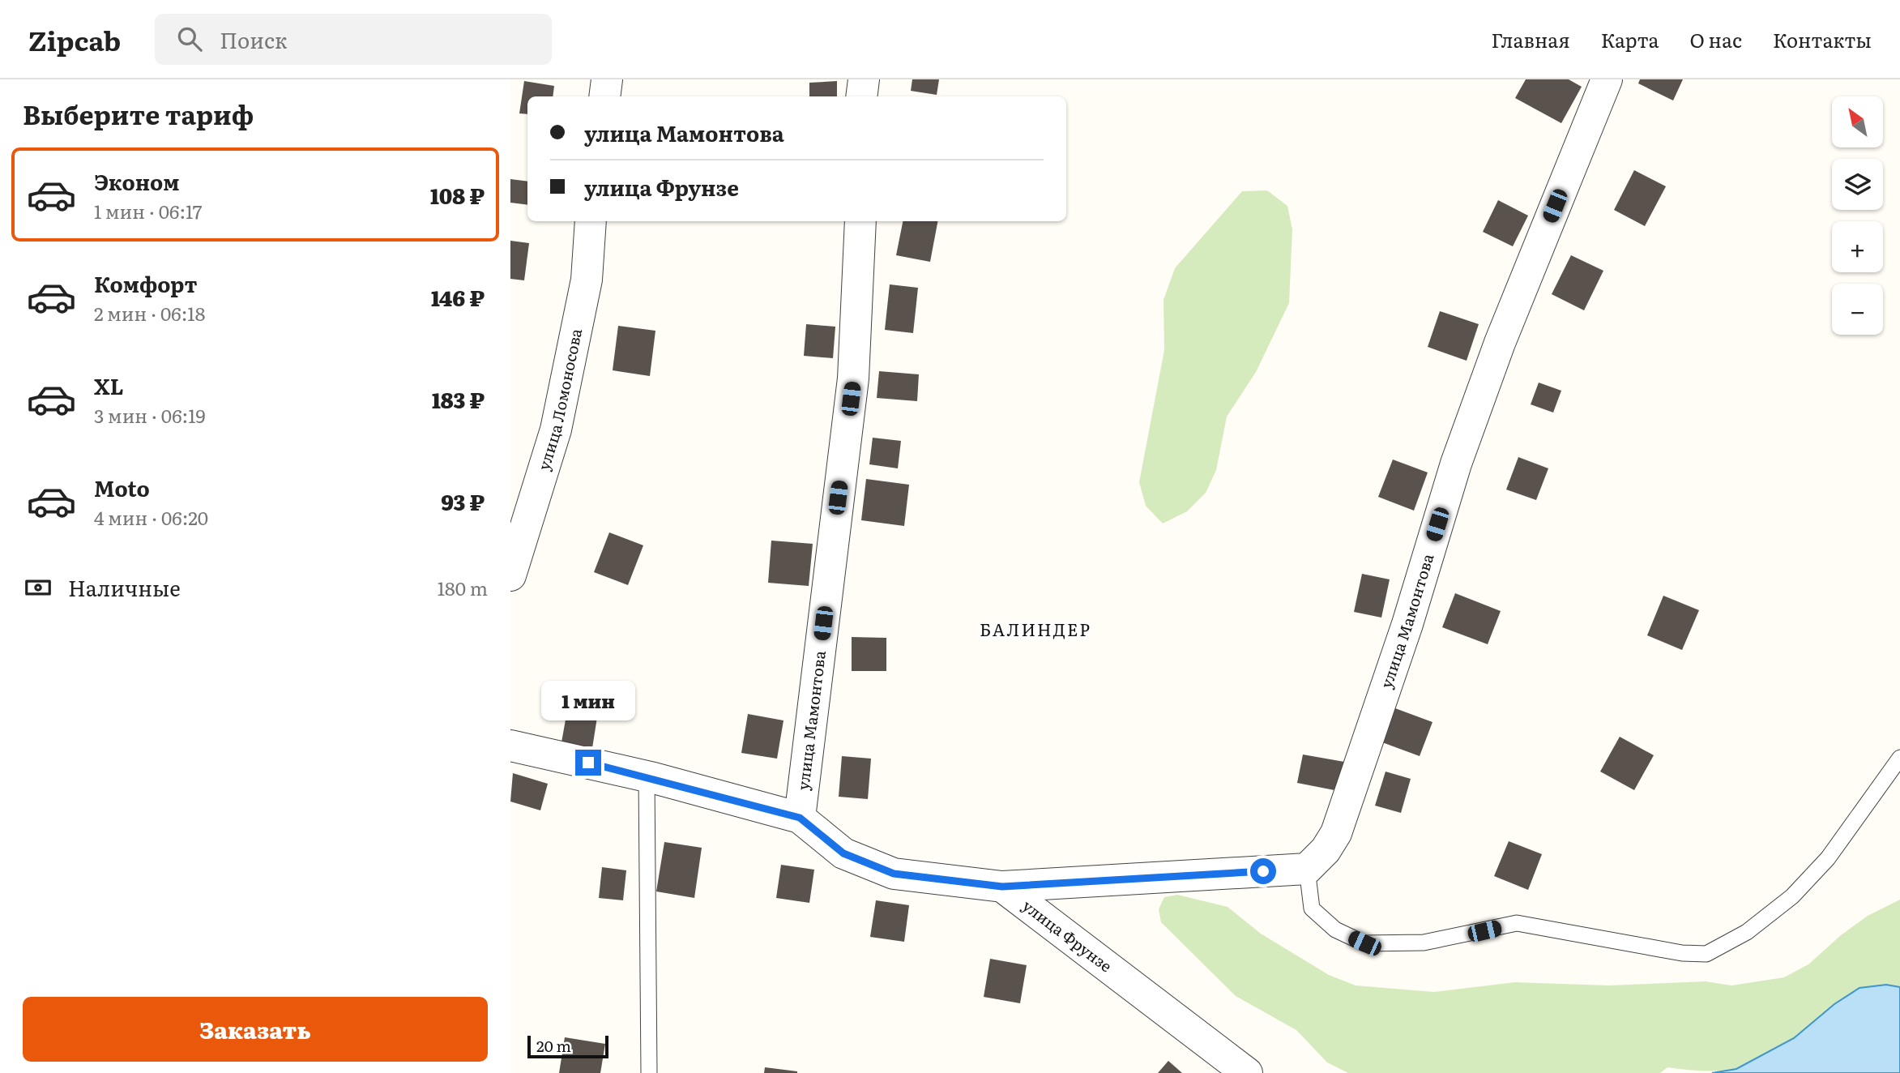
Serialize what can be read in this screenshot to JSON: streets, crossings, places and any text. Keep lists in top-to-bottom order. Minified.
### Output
{"streets":{"street":["улица Ломоносова","улица Мамонтова","улица Фрунзе"]},"districts":["БАЛИНДЕР"],"scale_bar":"20 m","north":"top left","page":{"header":"Zipcab","search":"Поиск","nav":["Главная","Карта","О нас","Контакты"],"heading":"Выберите тариф","map_buttons":["+","−"],"banner":["улица Мамонтова","улица Фрунзе"],"list":[{"name":"Эконом","note":"1 мин · 06:17","value":"108 ₽"},{"name":"Комфорт","note":"2 мин · 06:18","value":"146 ₽"},{"name":"XL","note":"3 мин · 06:19","value":"183 ₽"},{"name":"Moto","note":"4 мин · 06:20","value":"93 ₽"}],"pay":["Наличные","180 m"],"bubble":"1 мин","buttons":"Заказать","scale":"20 m"}}
